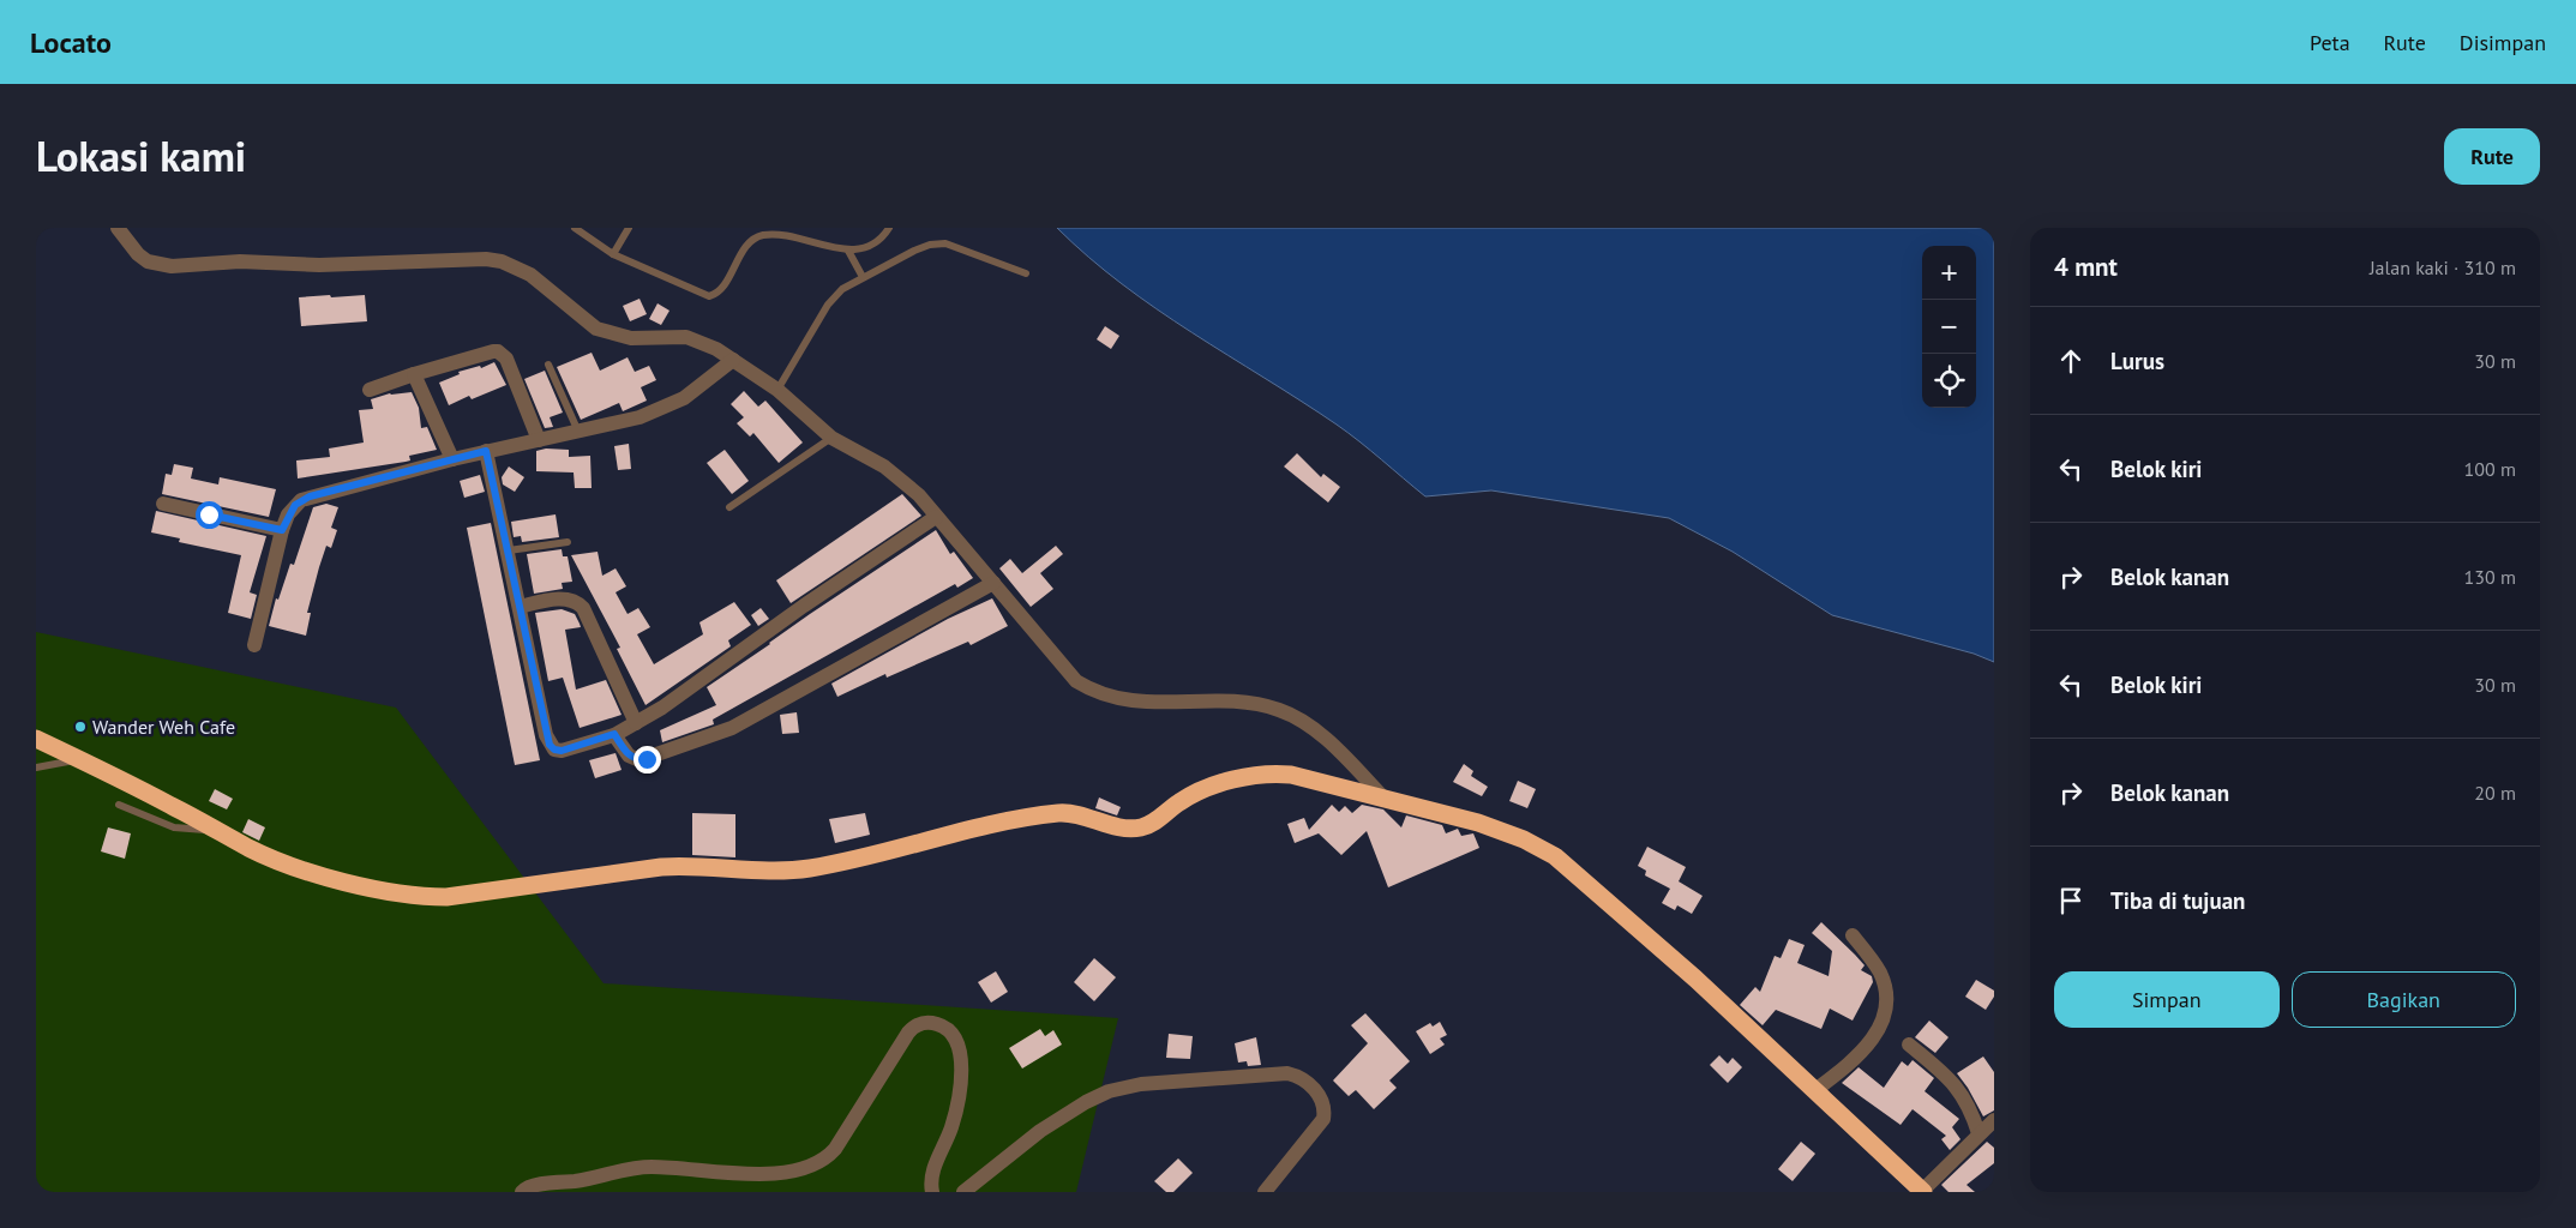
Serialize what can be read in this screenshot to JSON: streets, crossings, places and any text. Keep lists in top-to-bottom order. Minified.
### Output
{"places":["Wander Weh Cafe"],"page":{"header":"Locato","nav":["Peta","Rute","Disimpan"],"title":"Lokasi kami","buttons":["Rute",["Simpan","Bagikan"]],"heading":["4 mnt","Jalan kaki · 310 m"],"map_buttons":["+","−"],"list":[["Lurus","30 m"],["Belok kiri","100 m"],["Belok kanan","130 m"],["Belok kiri","30 m"],["Belok kanan","20 m"],"Tiba di tujuan"]}}
